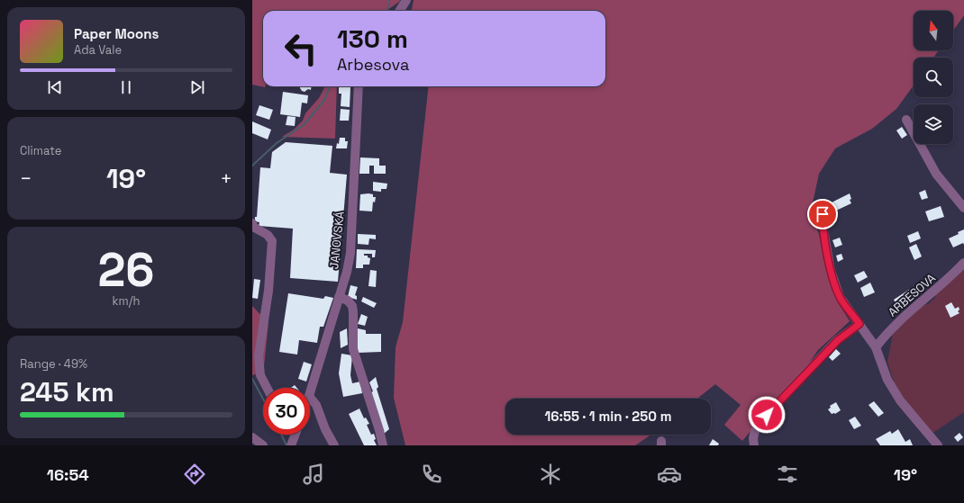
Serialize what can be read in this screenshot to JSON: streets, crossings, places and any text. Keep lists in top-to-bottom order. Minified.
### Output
{"streets":{"street":["JANOVSKÁ","ARBESOVA"]},"north":"top","page":{"turn":["130 m","Arbesova"],"song":["Paper Moons","Ada Vale"],"tile":["Climate",["26","km/h"],["Range · 49%","245 km"]],"heat":["−","19°","+"],"limit":"30","trip":"16:55 · 1 min · 250 m","tabs":["16:54","19°"]}}
